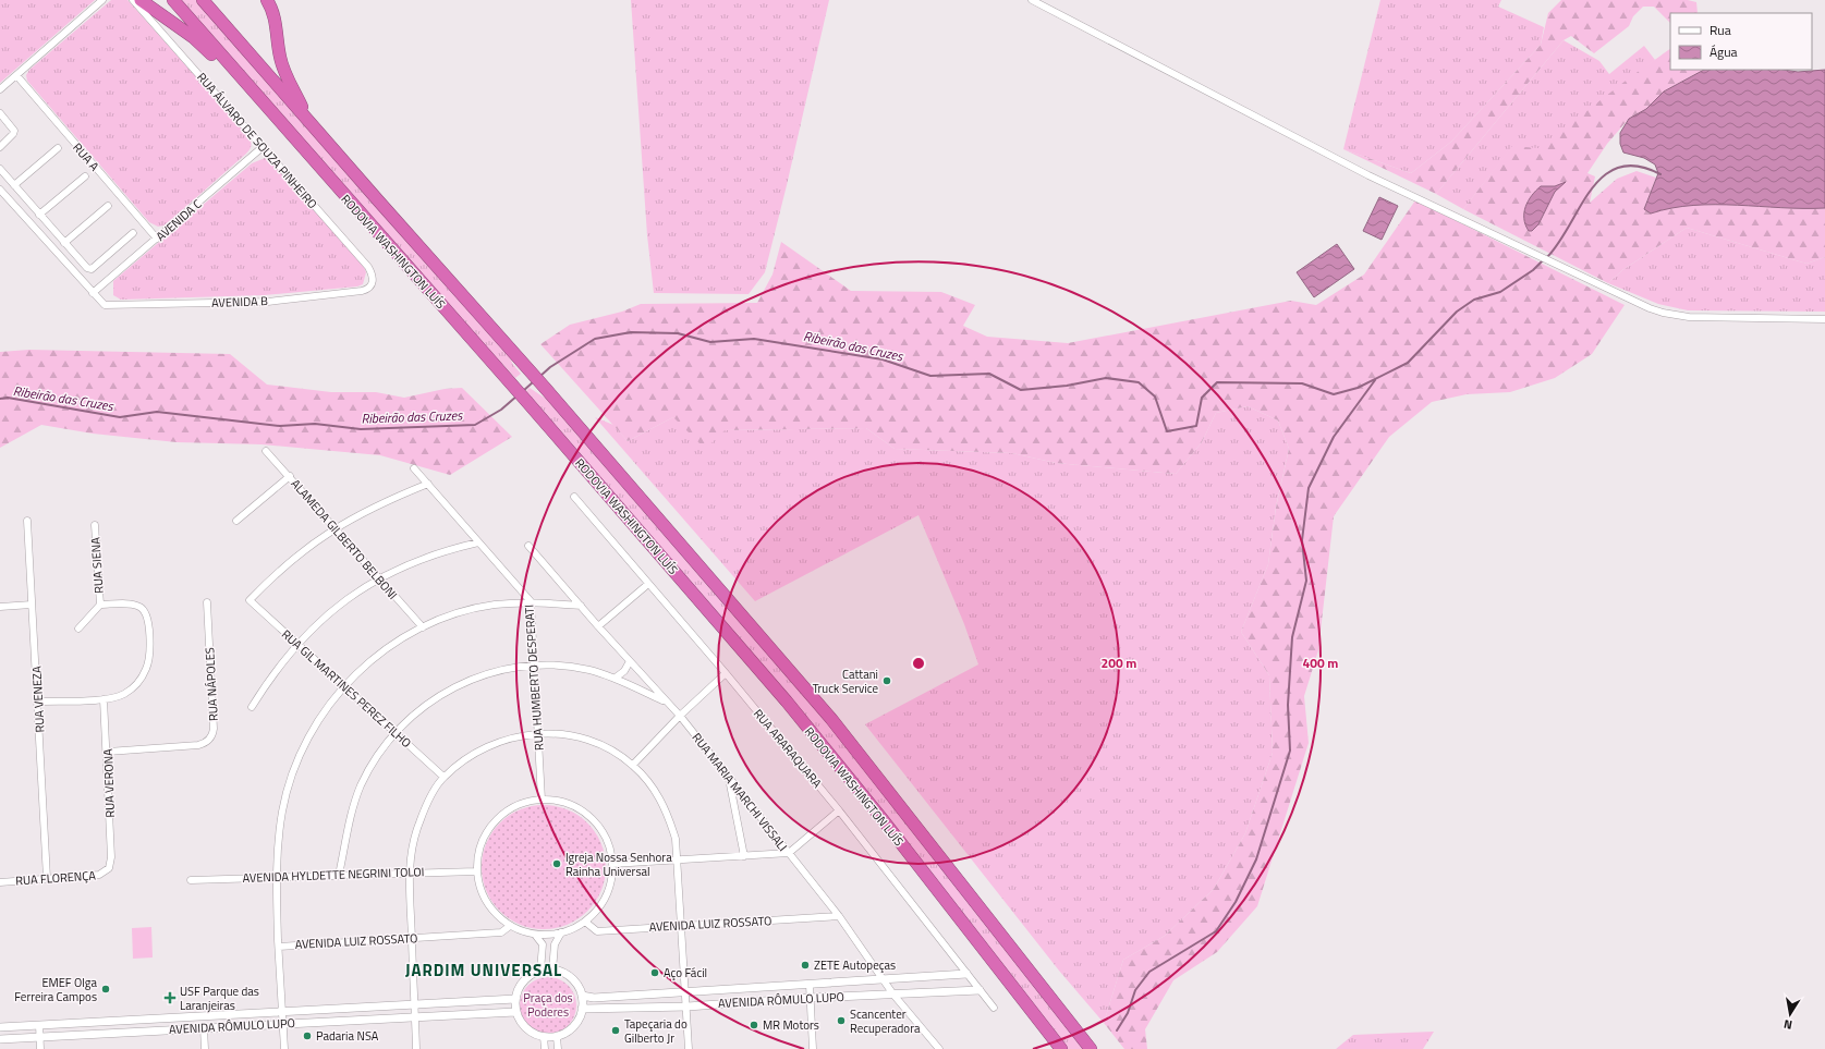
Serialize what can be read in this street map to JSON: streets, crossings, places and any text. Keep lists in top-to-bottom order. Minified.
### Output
{"streets":{"highway":["RODOVIA WASHINGTON LUÍS"],"street":["RUA ÁLVARO DE SOUZA PINHEIRO","RUA A","AVENIDA C","AVENIDA B","ALAMEDA GILBERTO BELBONI","RUA SIENA","RUA HUMBERTO DESPERATI","RUA NÁPOLES","RUA GIL MARTINES PEREZ FILHO","RUA VENEZA","RUA ARARAQUARA","RUA VERONA","RUA MARIA MARCHI VISSALI","AVENIDA HYLDETTE NEGRINI TOLOI","RUA FLORENÇA","AVENIDA LUIZ ROSSATO","AVENIDA RÔMULO LUPO"]},"crossings":[["RUA ÁLVARO DE SOUZA PINHEIRO","AVENIDA C"],["RUA ÁLVARO DE SOUZA PINHEIRO","AVENIDA B"],["RUA A","AVENIDA C"],["AVENIDA C","AVENIDA B"],["ALAMEDA GILBERTO BELBONI","RUA GIL MARTINES PEREZ FILHO"],["RUA HUMBERTO DESPERATI","AVENIDA HYLDETTE NEGRINI TOLOI"],["RUA HUMBERTO DESPERATI","AVENIDA LUIZ ROSSATO"],["RUA NÁPOLES","RUA VERONA"],["RUA VENEZA","RUA FLORENÇA"],["RUA ARARAQUARA","AVENIDA RÔMULO LUPO"],["RUA VERONA","RUA FLORENÇA"],["RUA MARIA MARCHI VISSALI","AVENIDA LUIZ ROSSATO"],["RUA MARIA MARCHI VISSALI","AVENIDA RÔMULO LUPO"],["AVENIDA HYLDETTE NEGRINI TOLOI","AVENIDA LUIZ ROSSATO"]],"districts":["JARDIM UNIVERSAL"],"water":["Ribeirão das Cruzes"],"parks":["Praça dos Poderes"],"places":{"other":["Cattani Truck Service","Igreja Nossa Senhora Rainha Universal","ZETE Autopeças","Aço Fácil","EMEF Olga Ferreira Campos","Scancenter Recuperadora","MR Motors","Tapeçaria do Gilberto Jr","Padaria NSA"],"health":["USF Parque das Laranjeiras"]},"legend":["Rua","Água"],"north":"bottom","rings":["200 m","400 m"]}
